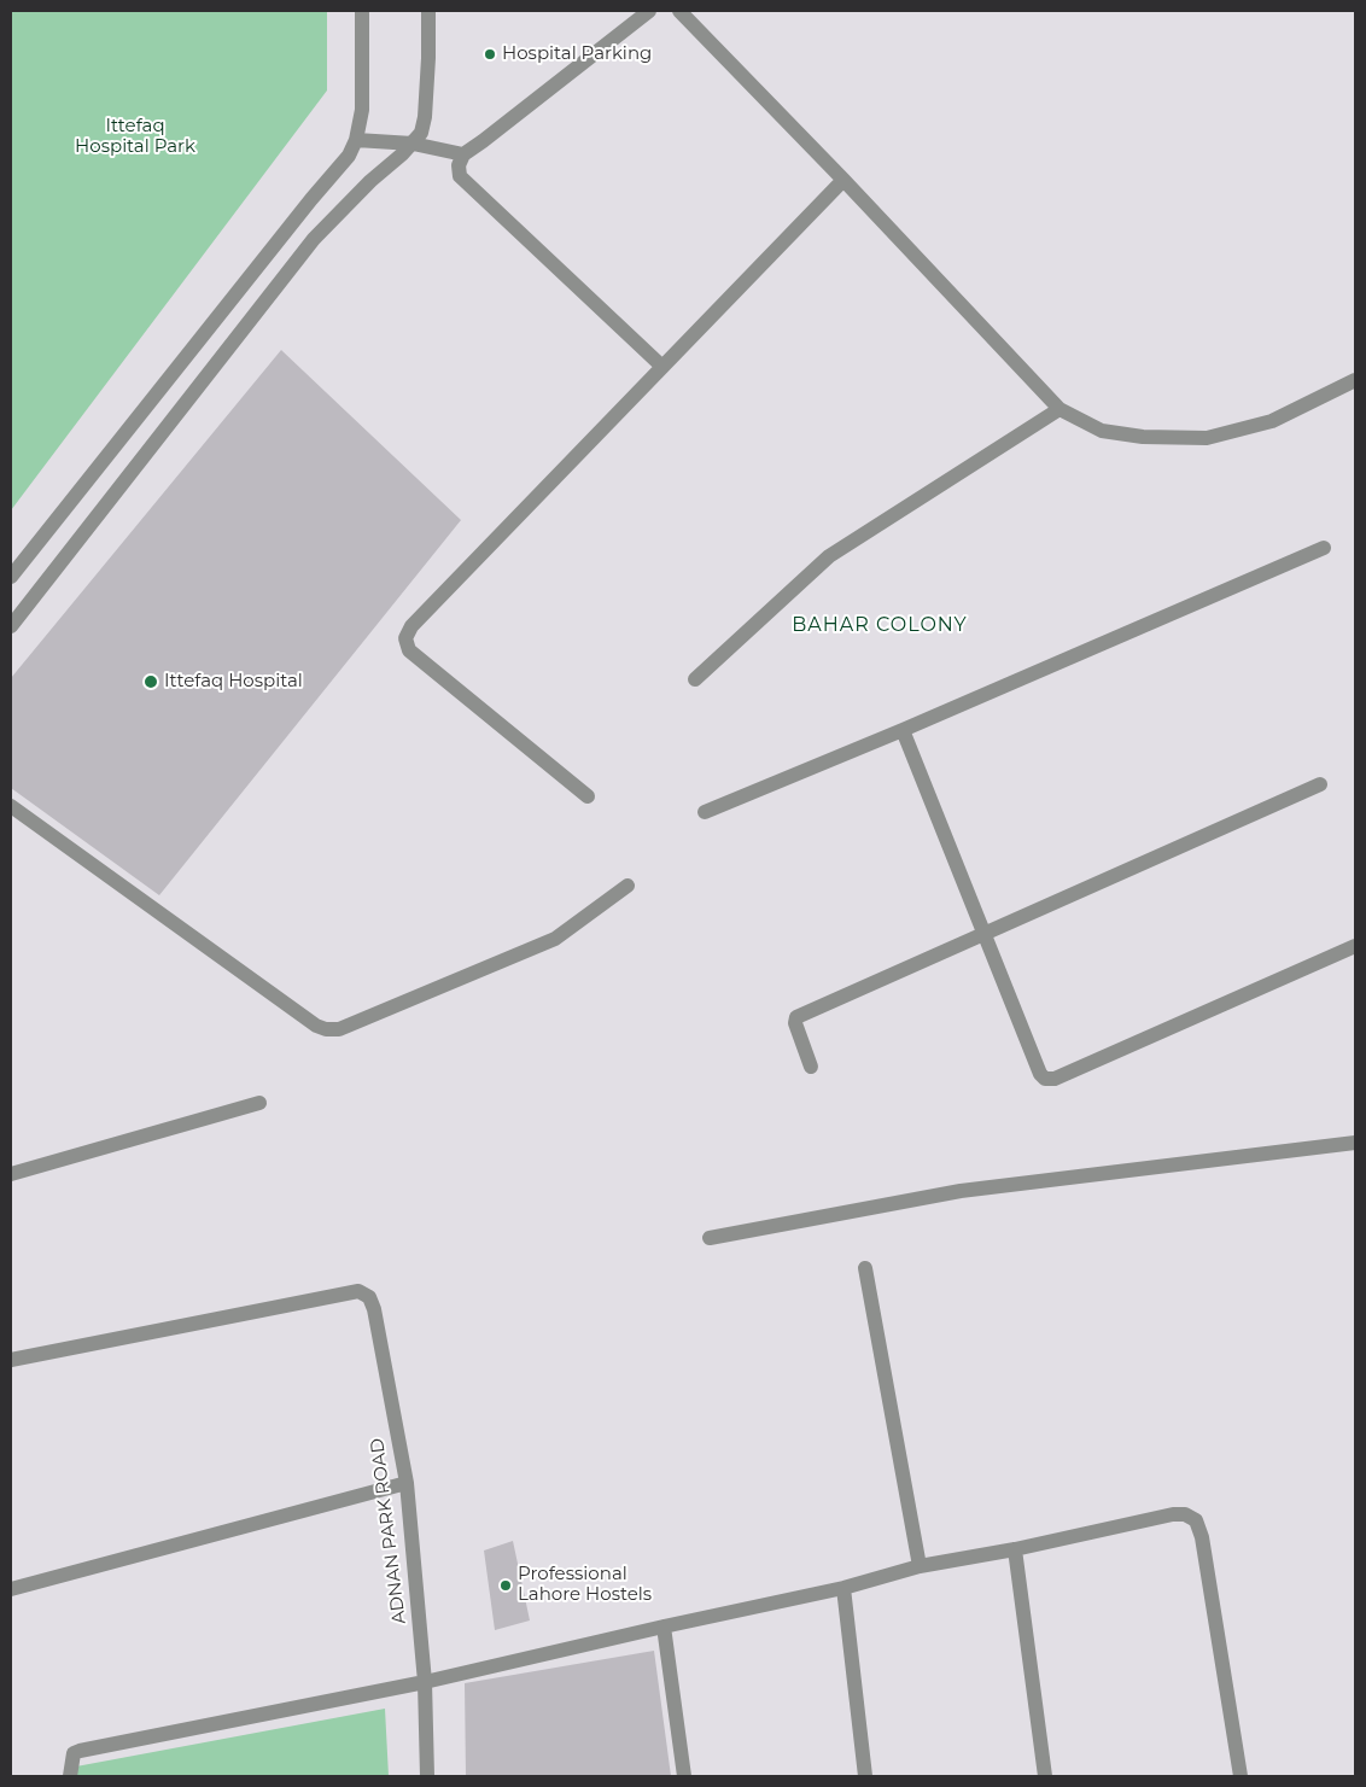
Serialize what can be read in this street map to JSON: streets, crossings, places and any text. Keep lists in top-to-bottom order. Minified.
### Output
{"streets":{"street":["ADNAN PARK ROAD"]},"districts":["BAHAR COLONY"],"parks":["Ittefaq Hospital Park"],"places":["Hospital Parking","Ittefaq Hospital","Professional Lahore Hostels"]}
